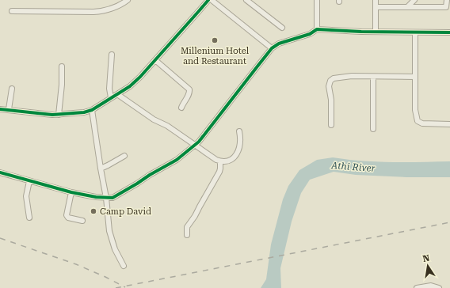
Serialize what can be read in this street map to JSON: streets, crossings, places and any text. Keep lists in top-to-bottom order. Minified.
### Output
{"water":["Athi River"],"places":["Millenium Hotel and Restaurant","Camp David"],"north":"top"}
